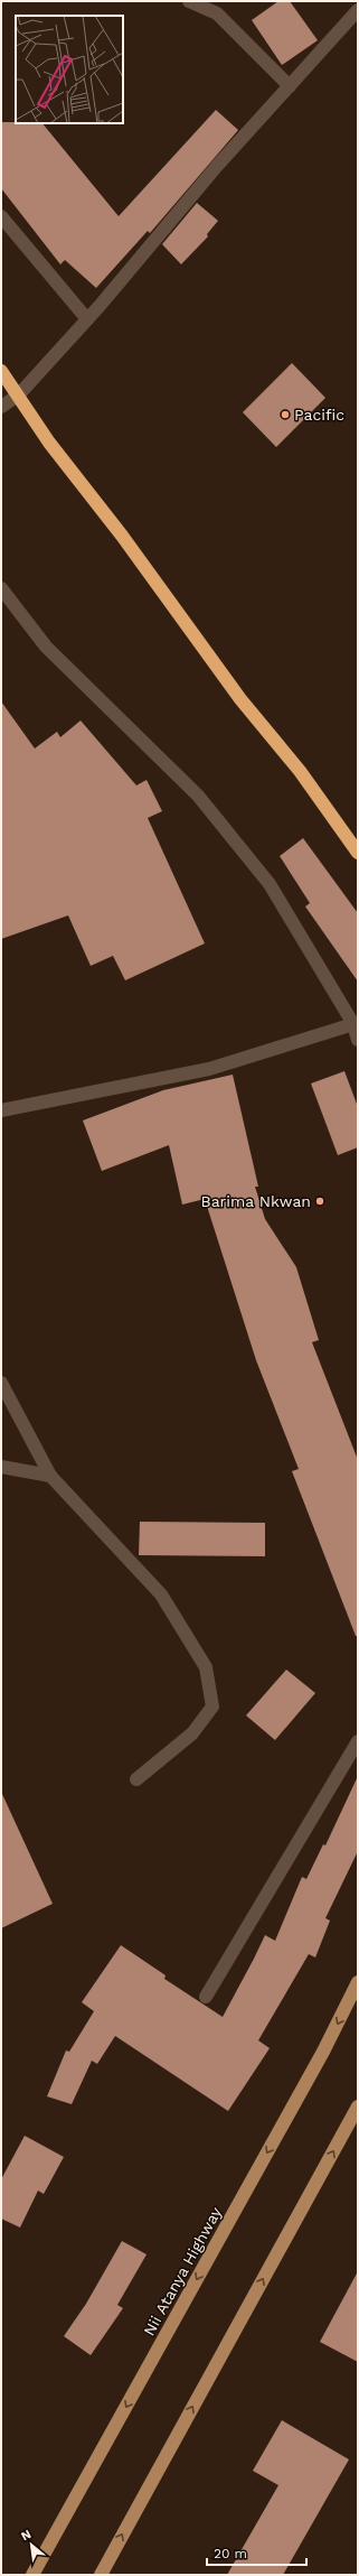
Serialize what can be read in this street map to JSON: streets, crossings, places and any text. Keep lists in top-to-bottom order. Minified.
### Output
{"streets":{"main road":["Nii Atanya Highway"]},"places":["Pacific","Barima Nkwan"],"scale_bar":"20 m","north":"top left"}
